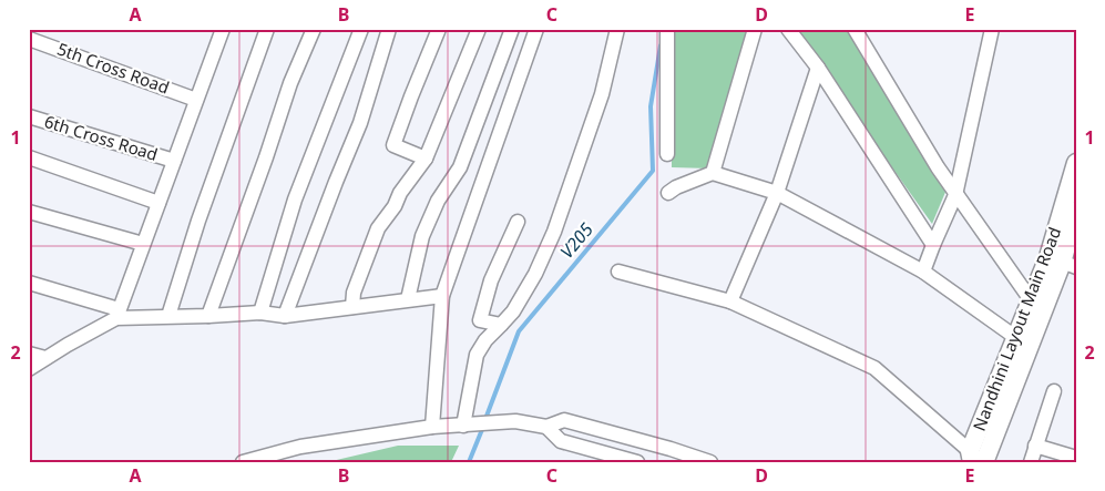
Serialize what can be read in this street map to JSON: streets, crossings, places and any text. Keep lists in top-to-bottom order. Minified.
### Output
{"streets":{"main road":["Nandhini Layout Main Road"],"street":["5th Cross Road","6th Cross Road"]},"water":["V205"],"grid":{"columns":["A","B","C","D","E"],"rows":["1","2"]}}
